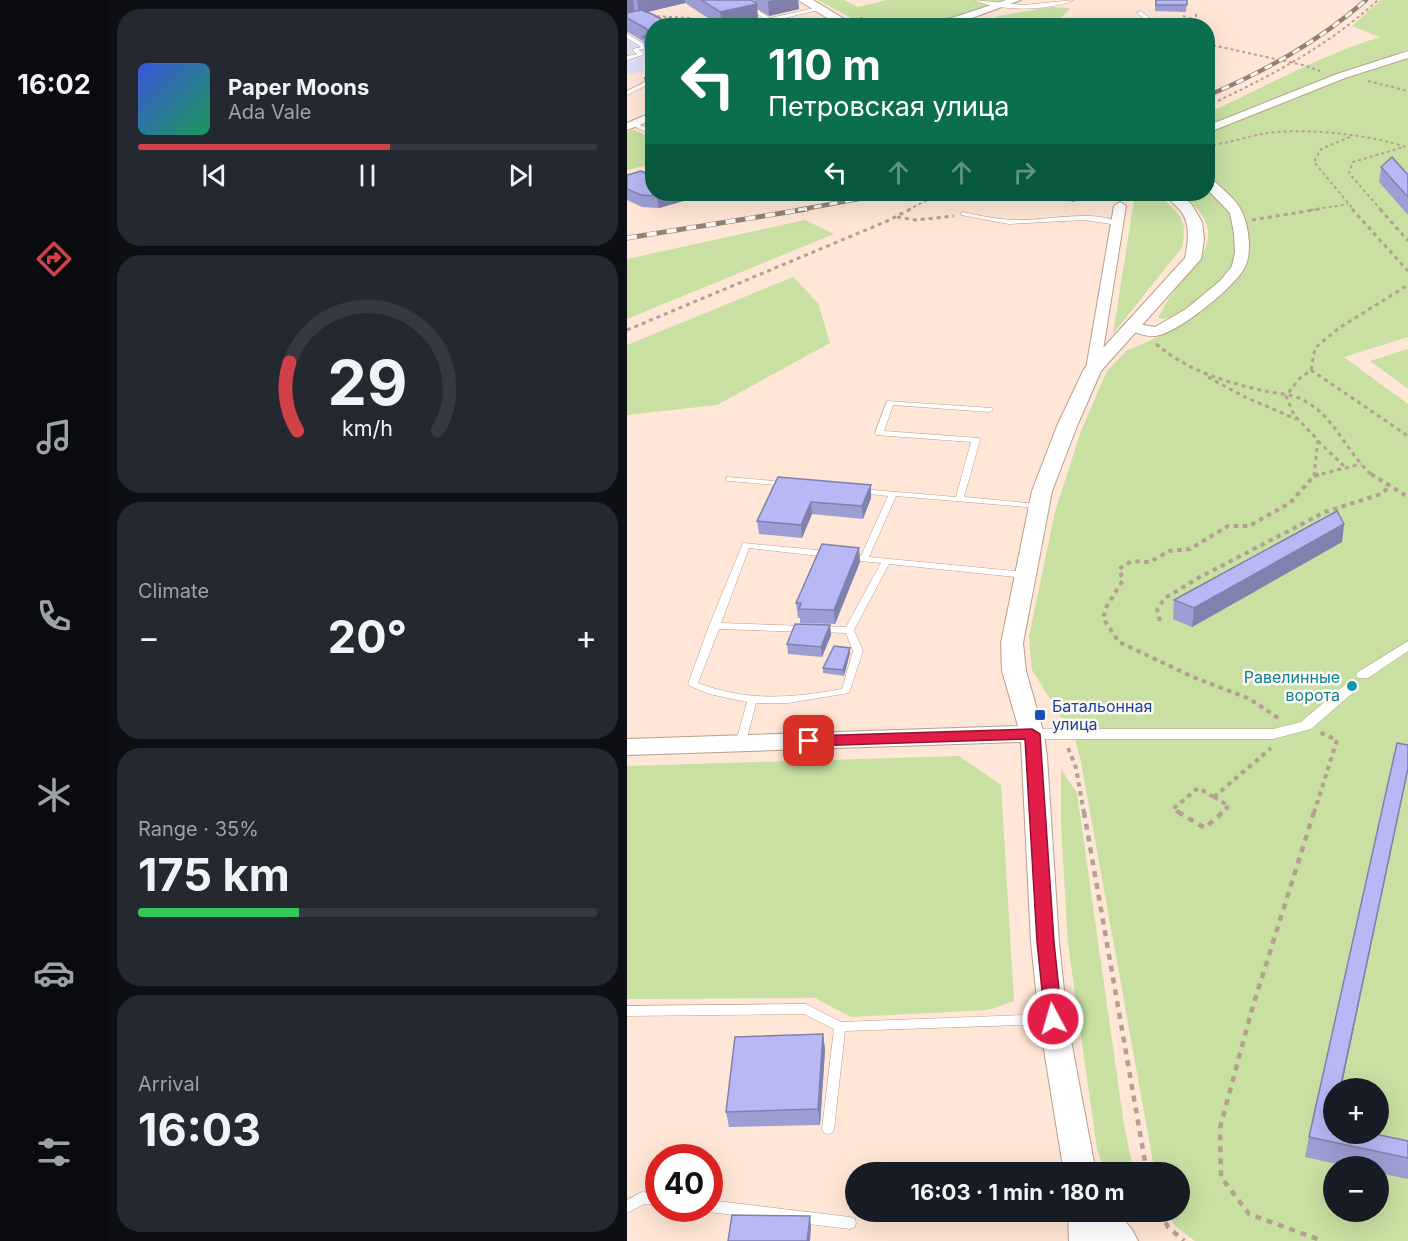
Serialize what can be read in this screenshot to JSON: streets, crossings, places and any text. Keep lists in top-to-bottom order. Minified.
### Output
{"places":{"other":["Равелинные ворота"],"transit":["Батальонная улица"]},"page":{"tabs":"16:02","turn":["110 m","Петровская улица"],"song":["Paper Moons","Ada Vale"],"tile":["Climate",["Range · 35%","175 km"],["Arrival","16:03"]],"heat":["−","20°","+"],"map_buttons":["+","−"],"limit":"40","trip":"16:03 · 1 min · 180 m","gauge":["29","km/h"]}}
